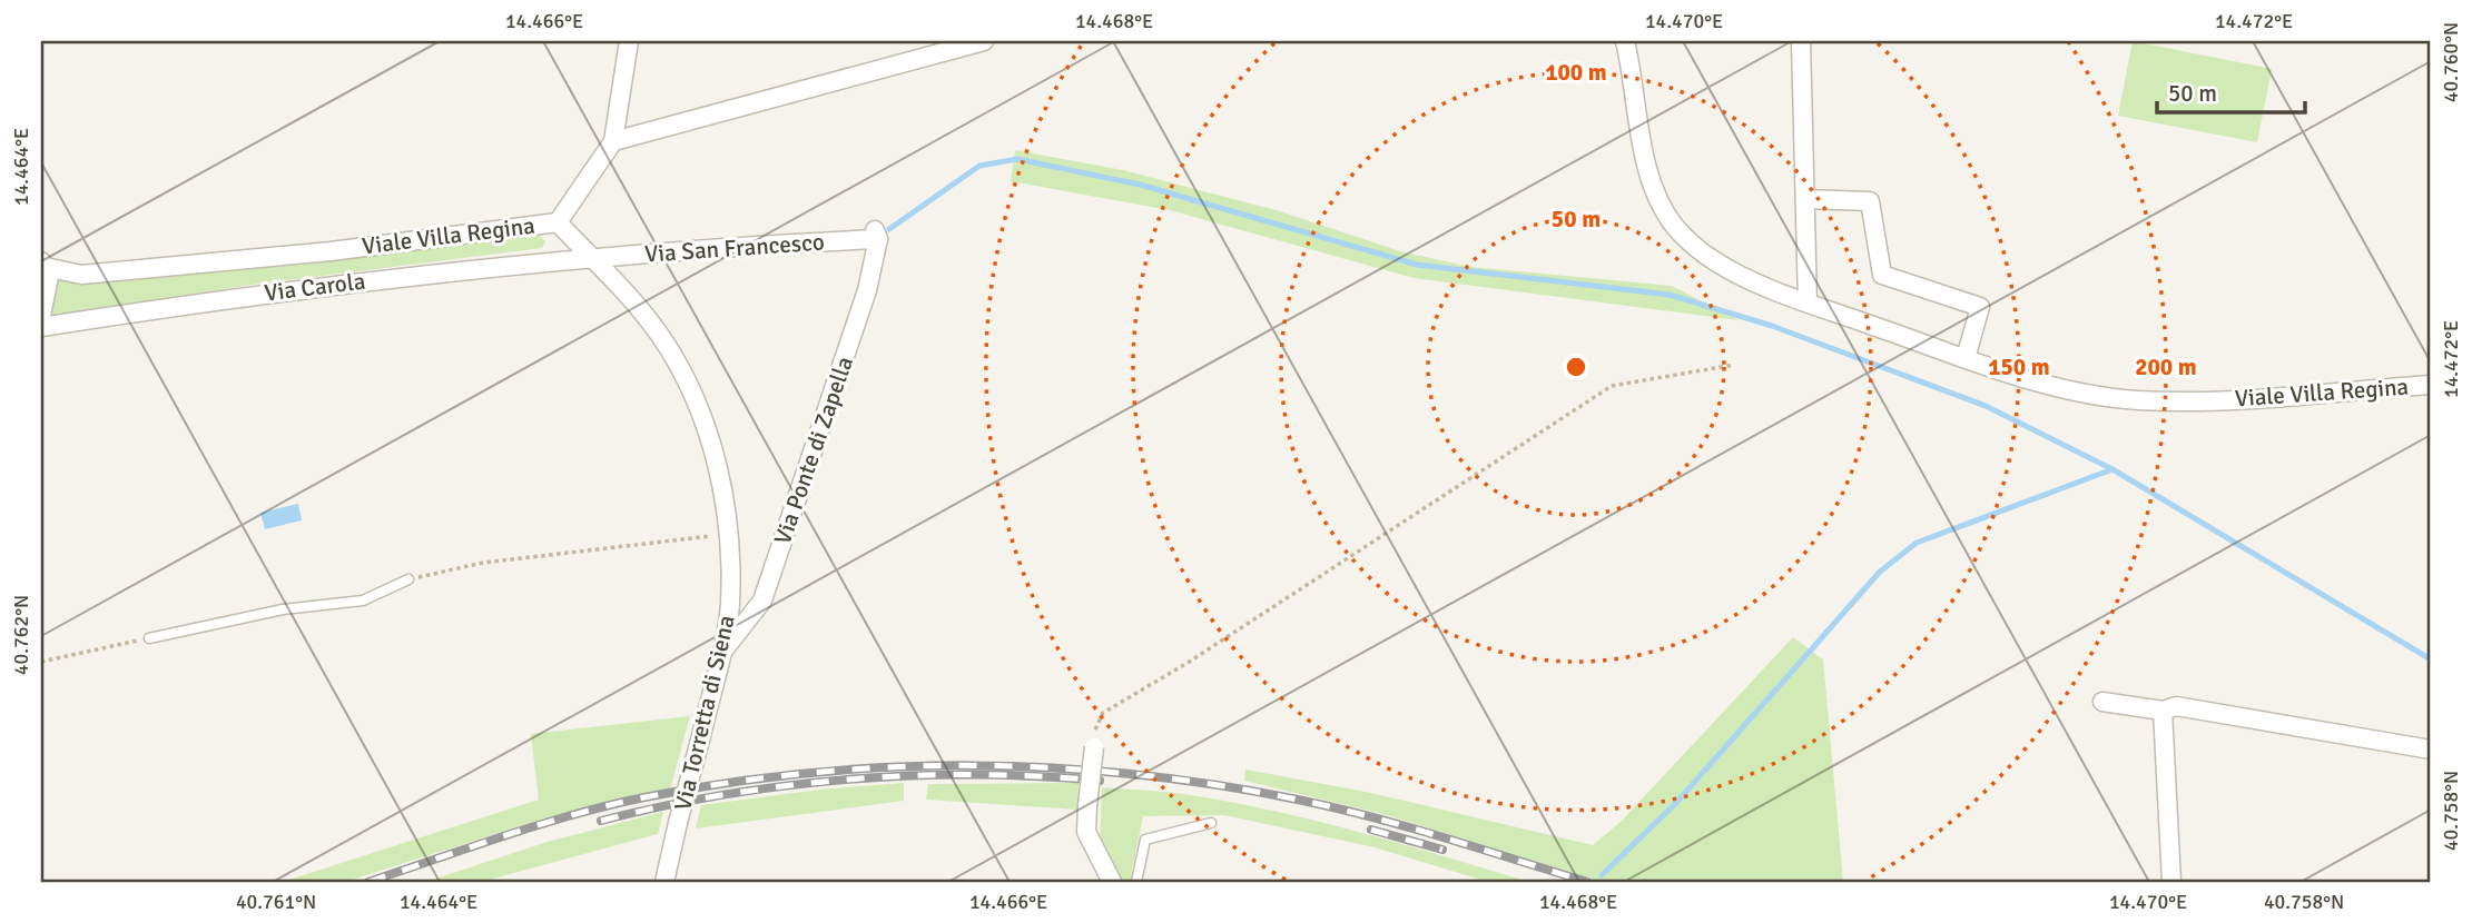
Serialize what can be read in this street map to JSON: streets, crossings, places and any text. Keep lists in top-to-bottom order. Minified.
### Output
{"streets":{"street":["Viale Villa Regina","Via San Francesco","Via Carola","Via Ponte di Zapella","Via Torretta di Siena"]},"crossings":[["Viale Villa Regina","Via Torretta di Siena"],["Via San Francesco","Via Carola"],["Via San Francesco","Via Ponte di Zapella"],["Via San Francesco","Via Torretta di Siena"],["Via Carola","Via Torretta di Siena"],["Via Ponte di Zapella","Via Torretta di Siena"]],"scale_bar":"50 m","coordinates":["14.466°E","14.468°E","14.470°E","14.472°E","40.760°N","14.464°E","40.762°N","40.758°N","40.761°N"],"rings":["100 m","50 m","150 m","200 m"]}
